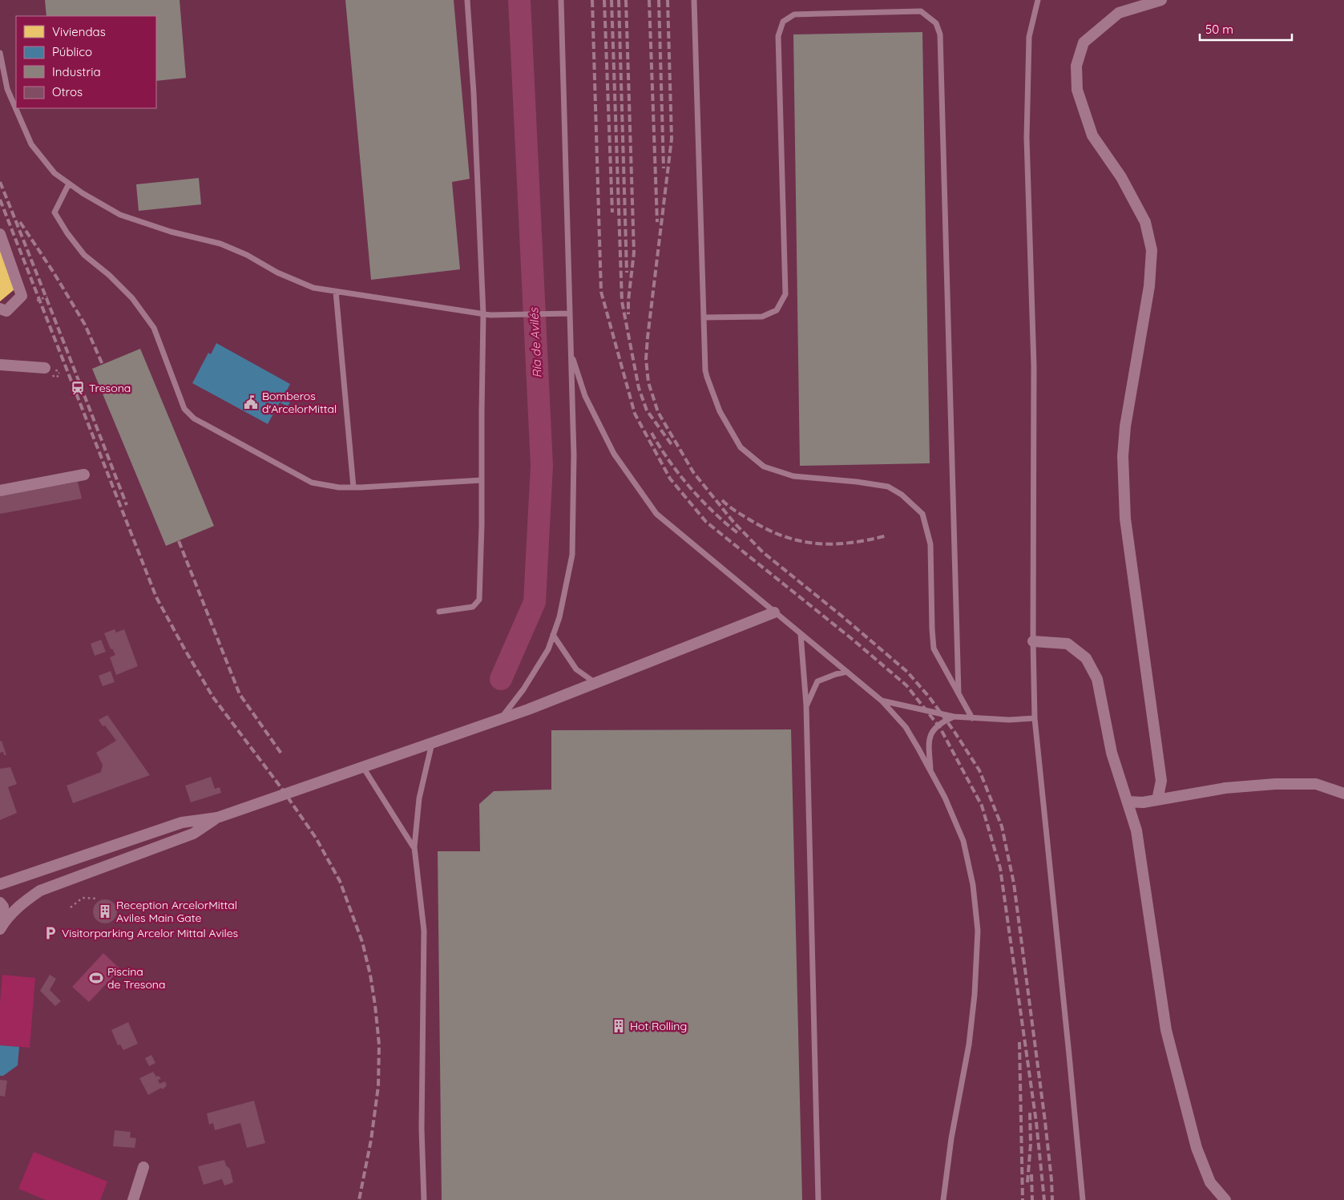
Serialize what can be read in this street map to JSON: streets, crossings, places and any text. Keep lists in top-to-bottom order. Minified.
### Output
{"water":["Ría de Avilés"],"places":{"station":["Tresona"],"public building":["Bomberos d'ArcelorMittal"],"building":["Reception ArcelorMittal Aviles Main Gate","Hot Rolling"],"parking":["Visitorparking Arcelor Mittal Aviles"],"sports":["Piscina de Tresona"]},"legend":["Viviendas","Público","Industria","Otros"],"scale_bar":"50 m"}
